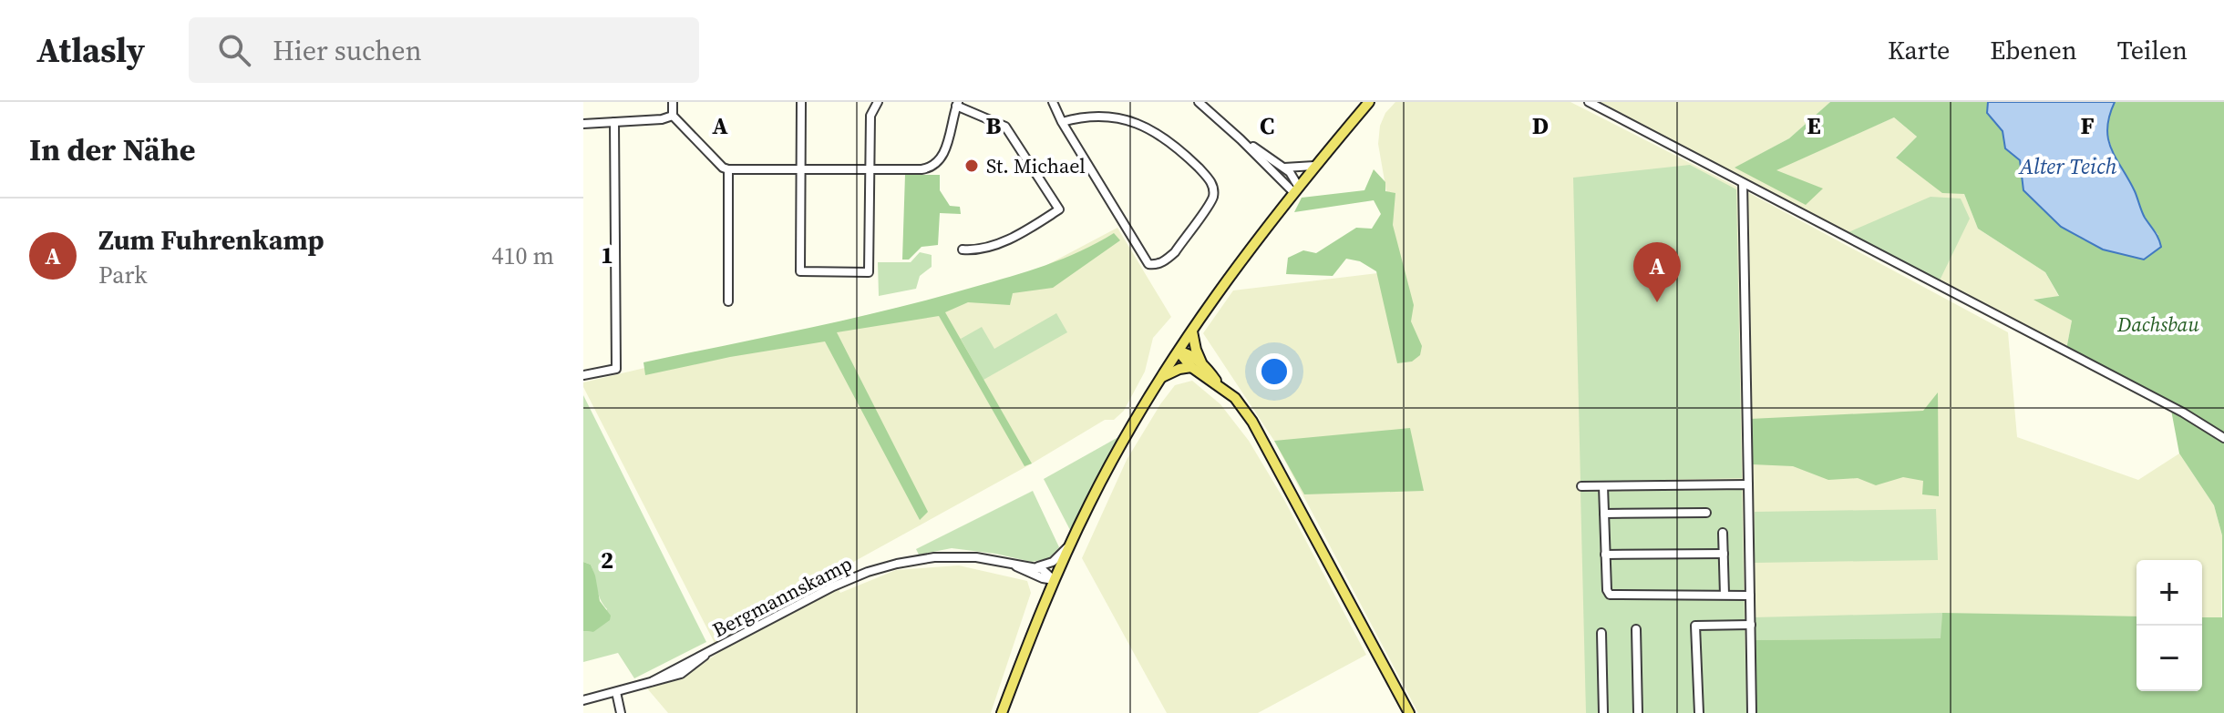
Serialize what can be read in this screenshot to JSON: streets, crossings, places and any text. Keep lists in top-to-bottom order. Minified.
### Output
{"streets":{"street":["Bergmannskamp"]},"water":["Alter Teich"],"parks":["Dachsbau"],"places":["St. Michael"],"page":{"header":"Atlasly","search":"Hier suchen","nav":["Karte","Ebenen","Teilen"],"heading":"In der Nähe","list":[{"mark":"A","name":"Zum Fuhrenkamp","note":"Park","value":"410 m"}],"pins":"A","map_buttons":["+","−"]},"grid":{"columns":["A","B","C","D","E","F"],"rows":["1","2"]}}
